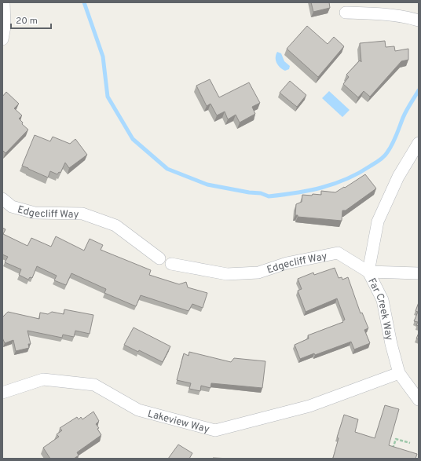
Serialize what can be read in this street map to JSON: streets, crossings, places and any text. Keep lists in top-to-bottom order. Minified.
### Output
{"streets":{"street":["Edgecliff Way","Far Creek Way","Lakeview Way"]},"crossings":[["Edgecliff Way","Far Creek Way"],["Far Creek Way","Lakeview Way"]],"scale_bar":"20 m"}
